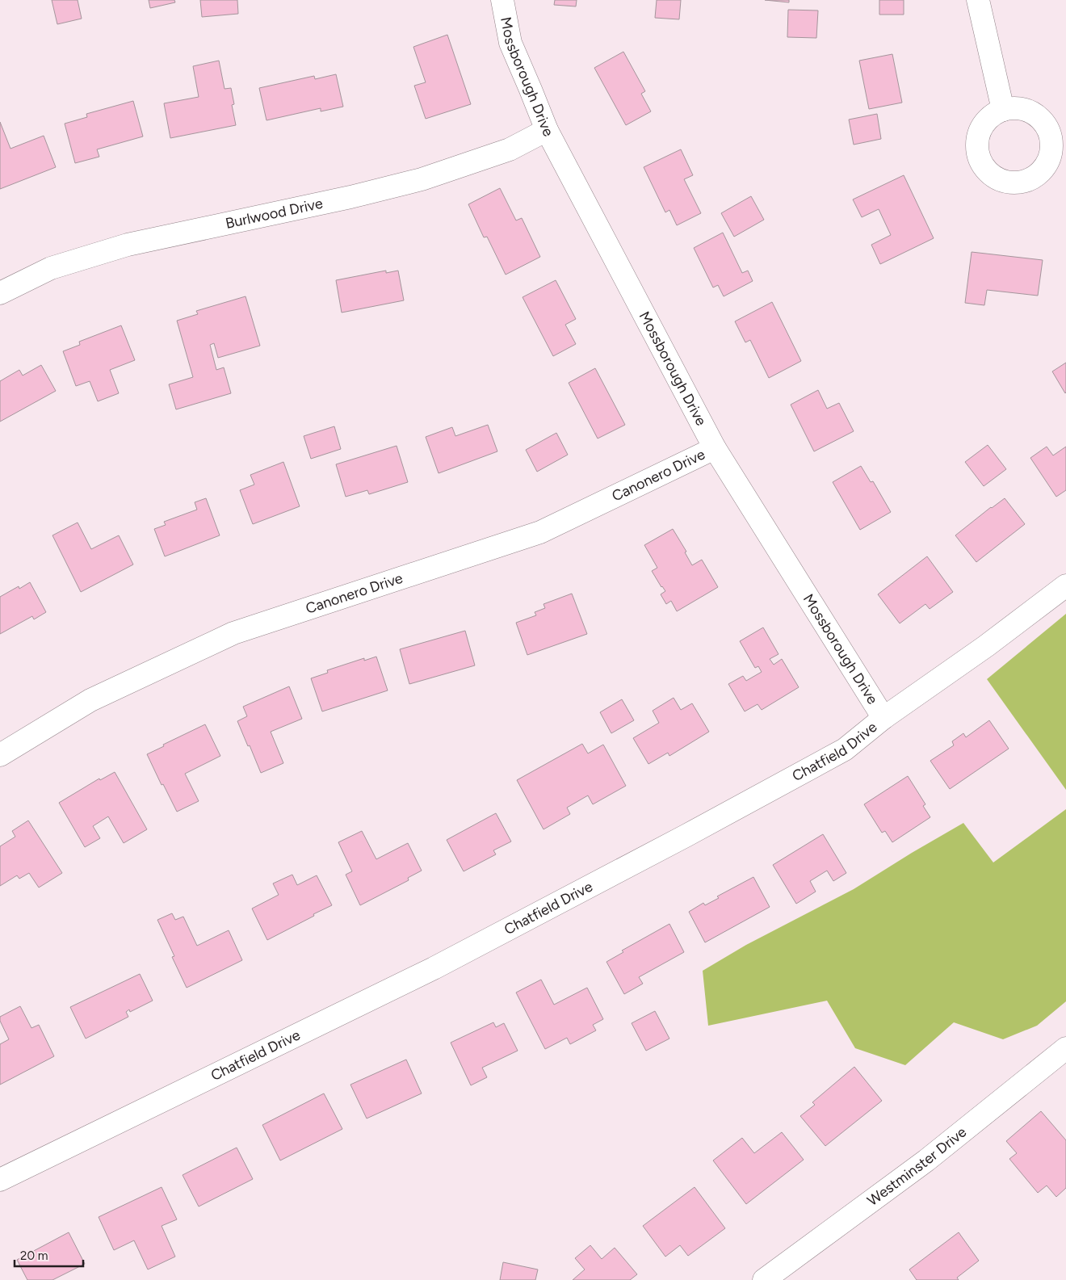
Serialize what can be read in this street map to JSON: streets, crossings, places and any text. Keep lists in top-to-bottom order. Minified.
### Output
{"streets":{"street":["Mossborough Drive","Burlwood Drive","Canonero Drive","Chatfield Drive","Westminster Drive"]},"crossings":[["Mossborough Drive","Burlwood Drive"],["Mossborough Drive","Canonero Drive"],["Mossborough Drive","Chatfield Drive"]],"scale_bar":"20 m"}
